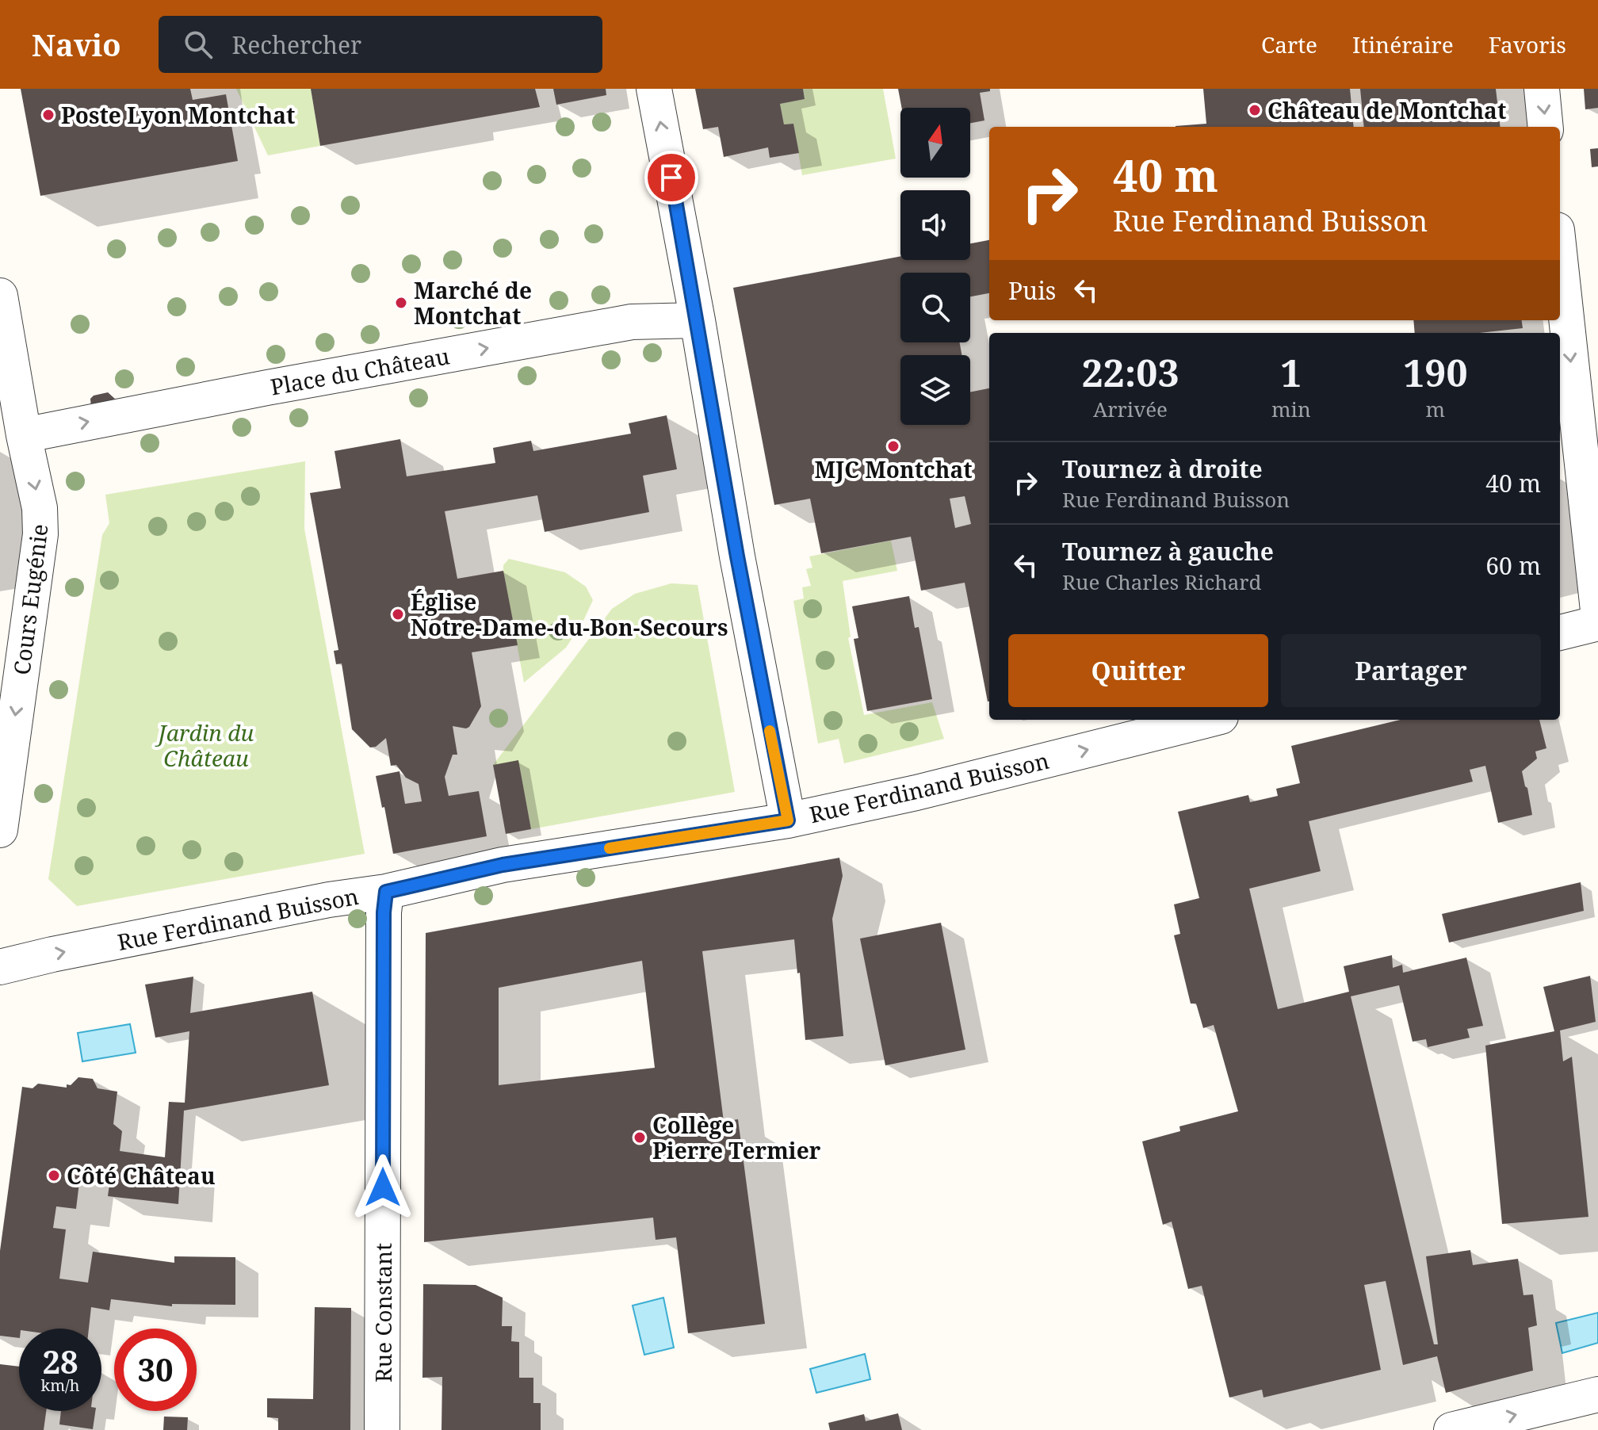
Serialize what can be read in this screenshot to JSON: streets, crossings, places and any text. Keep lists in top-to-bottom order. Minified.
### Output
{"streets":{"street":["Place du Château","Cours Eugénie","Rue Ferdinand Buisson","Rue Constant"]},"crossings":[["Place du Château","Cours Eugénie"],["Rue Ferdinand Buisson","Rue Constant"]],"one_way":["Place du Château","Cours Eugénie","Rue Ferdinand Buisson"],"parks":["Jardin du Château"],"places":["Château de Montchat","Poste Lyon Montchat","Marché de Montchat","MJC Montchat","Église Notre-Dame-du-Bon-Secours","Collège Pierre Termier","Côté Château"],"north":"top","page":{"header":"Navio","search":"Rechercher","nav":["Carte","Itinéraire","Favoris"],"turn":["40 m","Rue Ferdinand Buisson"],"then":"Puis","eta":["22:03","Arrivée","1","min","190","m"],"list":[{"name":"Tournez à droite","note":"Rue Ferdinand Buisson","value":"40 m"},{"name":"Tournez à gauche","note":"Rue Charles Richard","value":"60 m"}],"buttons":["Quitter","Partager"],"speed":"28 km/h","limit":"30"}}
